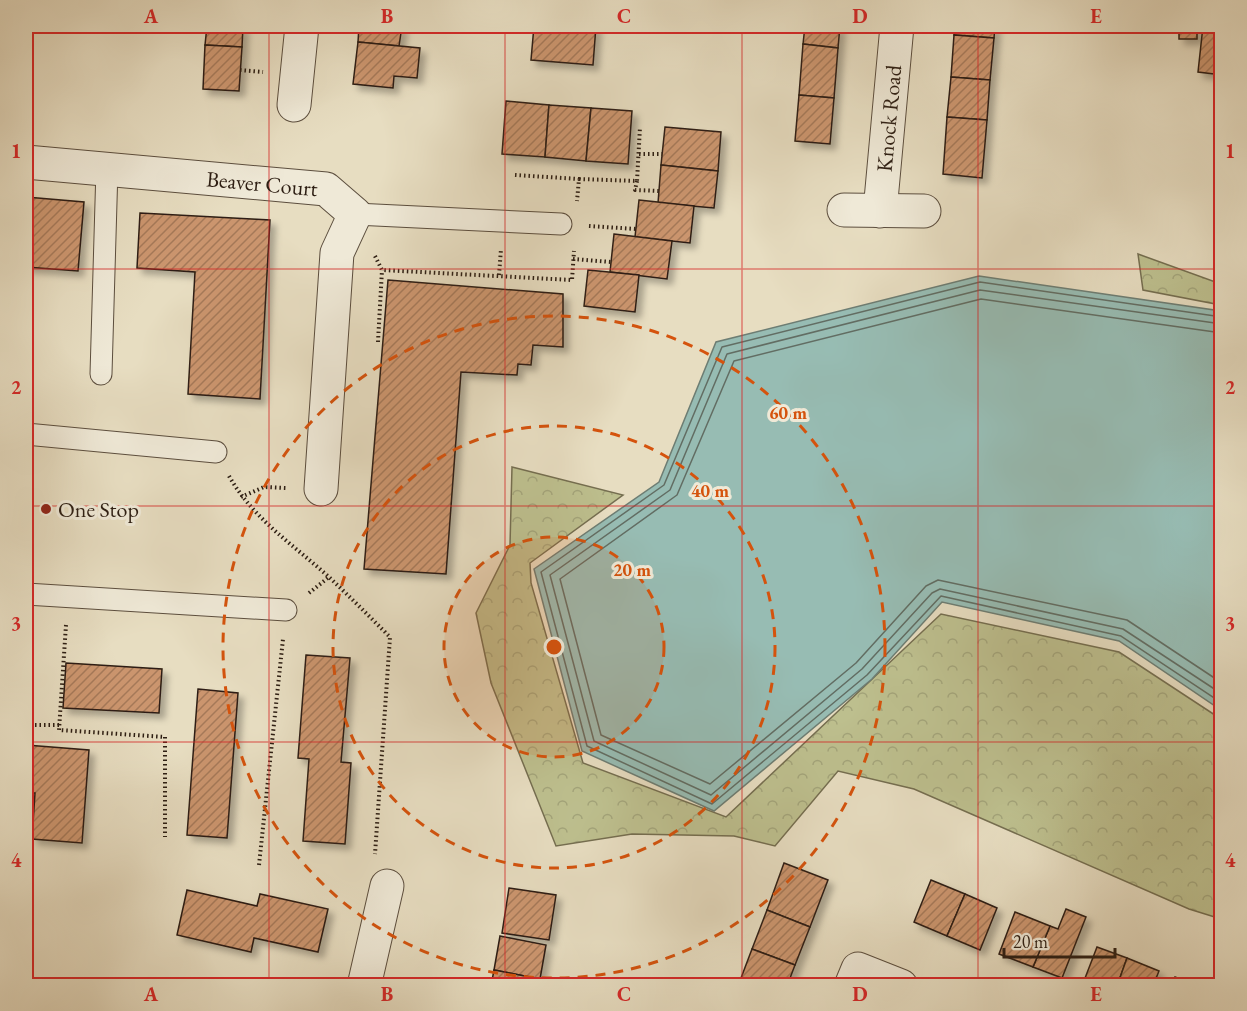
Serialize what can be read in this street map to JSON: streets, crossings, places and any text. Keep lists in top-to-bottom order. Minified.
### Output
{"streets":{"street":["Knock Road","Beaver Court"]},"places":["One Stop"],"scale_bar":"20 m","grid":{"columns":["A","B","C","D","E"],"rows":["1","2","3","4"]},"rings":["60 m","40 m","20 m"]}
